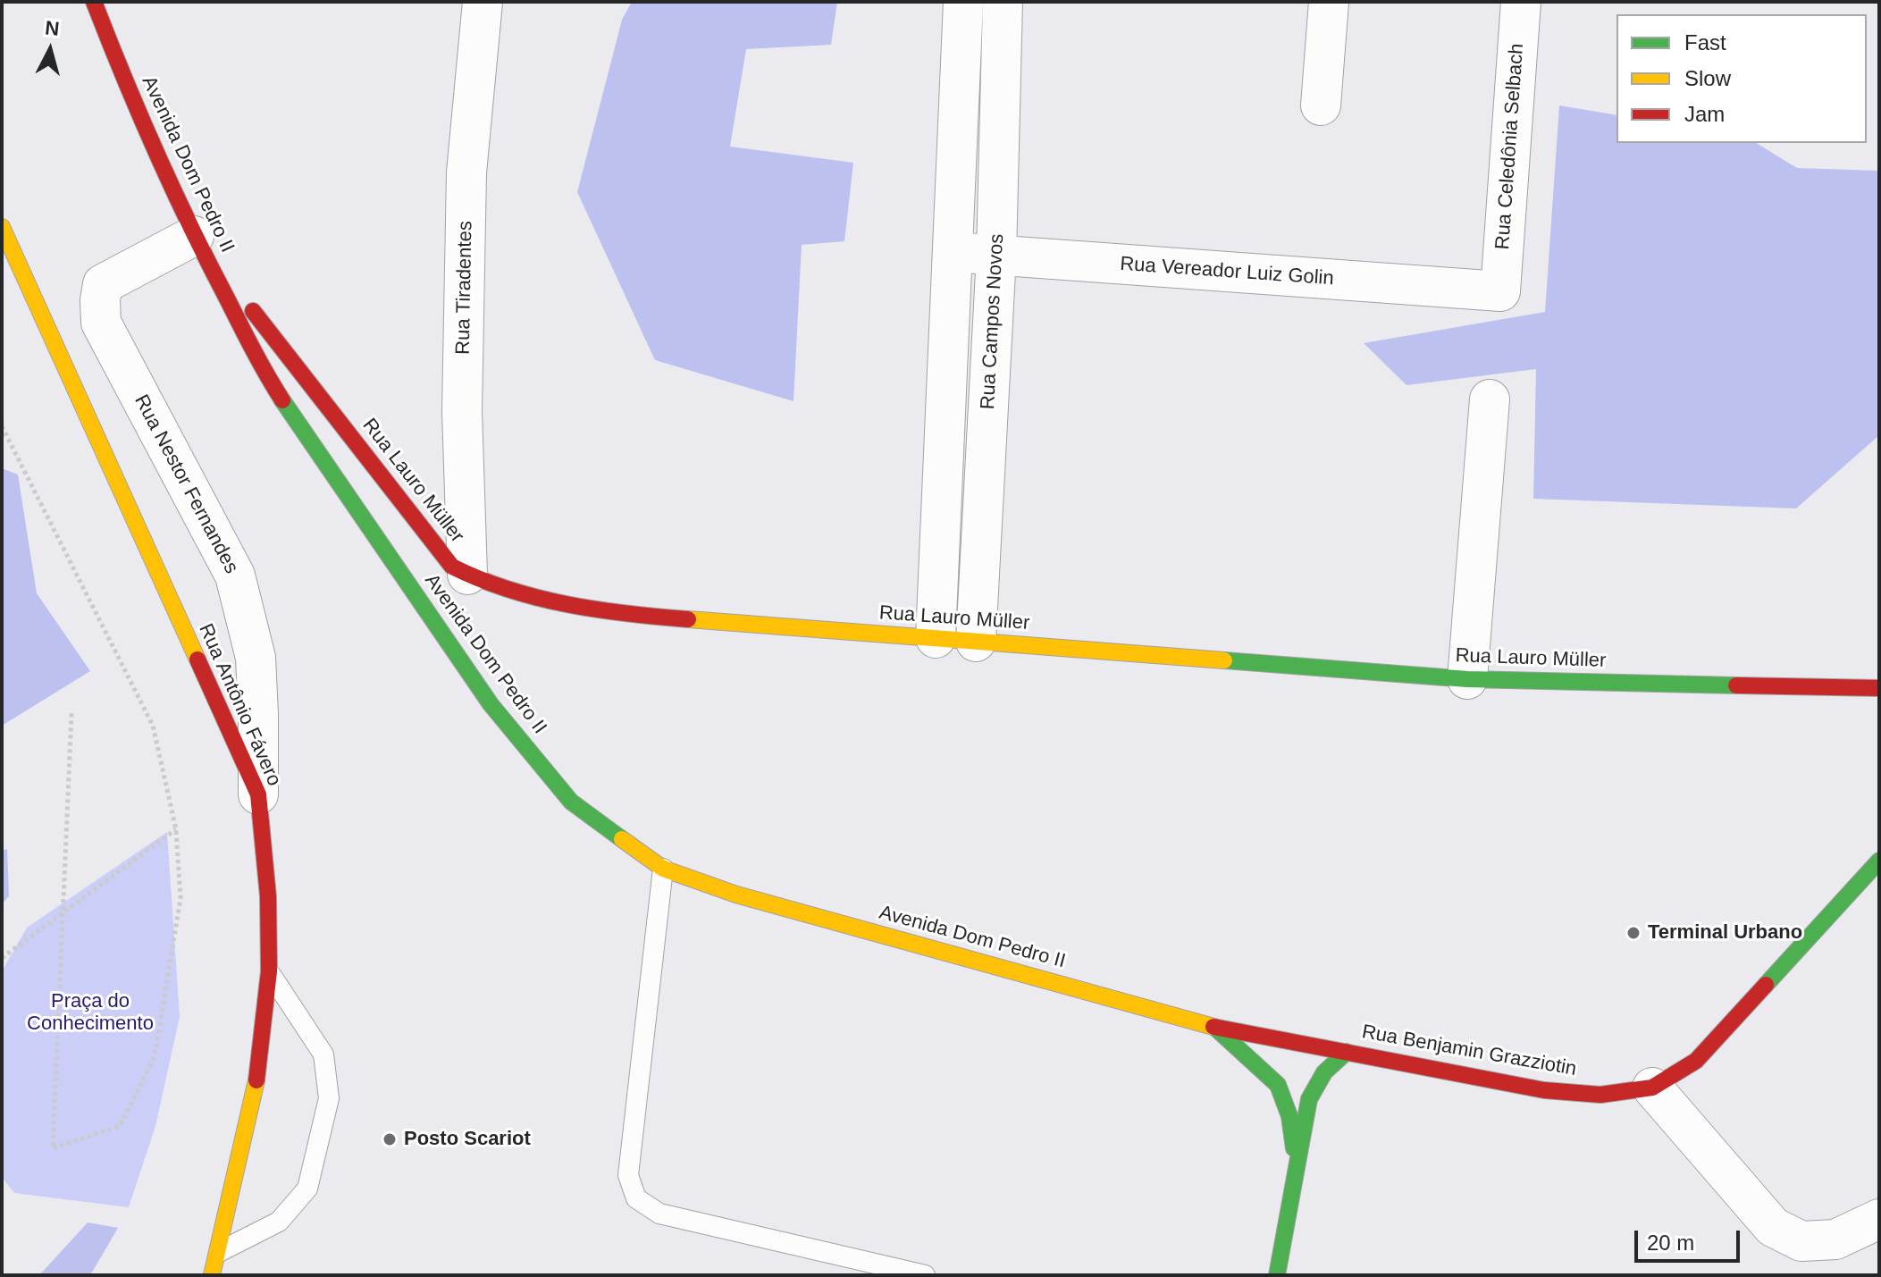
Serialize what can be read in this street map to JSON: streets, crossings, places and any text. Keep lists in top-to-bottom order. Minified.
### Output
{"streets":{"main road":["Avenida Dom Pedro II","Rua Lauro Müller","Rua Antônio Fávero","Rua Benjamin Grazziotin"],"street":["Rua Celedônia Selbach","Rua Vereador Luiz Golin","Rua Tiradentes","Rua Campos Novos","Rua Nestor Fernandes"]},"crossings":[["Rua Celedônia Selbach","Rua Vereador Luiz Golin"],["Avenida Dom Pedro II","Rua Lauro Müller"],["Avenida Dom Pedro II","Rua Nestor Fernandes"],["Avenida Dom Pedro II","Rua Benjamin Grazziotin"],["Rua Vereador Luiz Golin","Rua Campos Novos"],["Rua Tiradentes","Rua Lauro Müller"],["Rua Campos Novos","Rua Lauro Müller"],["Rua Lauro Müller","Rua Nestor Fernandes"],["Rua Nestor Fernandes","Rua Antônio Fávero"]],"parks":["Praça do Conhecimento"],"places":["Terminal Urbano","Posto Scariot"],"legend":["Fast","Slow","Jam"],"scale_bar":"20 m","north":"top"}
